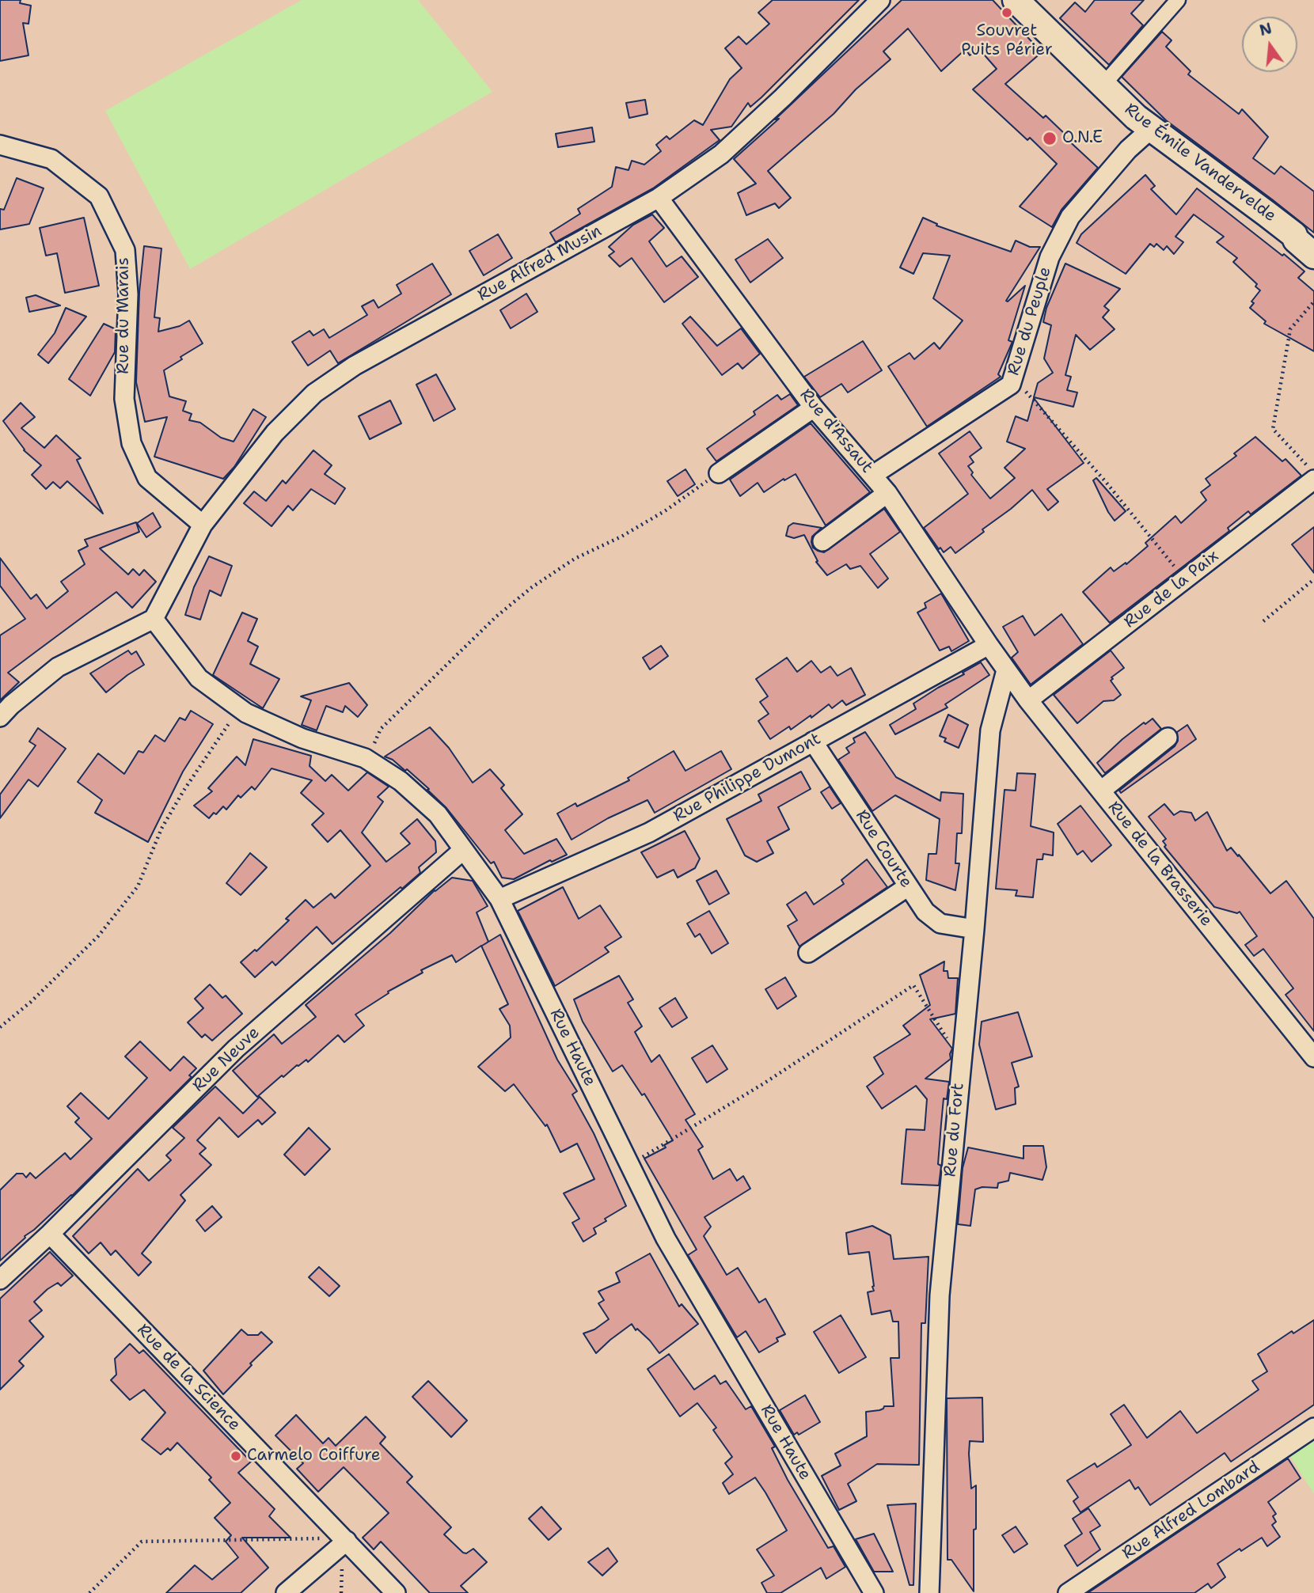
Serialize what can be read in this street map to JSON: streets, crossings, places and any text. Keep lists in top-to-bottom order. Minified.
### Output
{"streets":{"main road":["Rue Émile Vandervelde"],"street":["Rue Alfred Musin","Rue du Marais","Rue du Peuple","Rue d'Assaut","Rue de la Paix","Rue Philippe Dumont","Rue Courte","Rue de la Brasserie","Rue Haute","Rue Neuve","Rue du Fort","Rue de la Science","Rue Alfred Lombard"]},"crossings":[["Rue Émile Vandervelde","Rue du Peuple"],["Rue Alfred Musin","Rue du Marais"],["Rue Alfred Musin","Rue d'Assaut"],["Rue Alfred Musin","Rue Haute"],["Rue du Peuple","Rue d'Assaut"],["Rue d'Assaut","Rue Philippe Dumont"],["Rue d'Assaut","Rue de la Brasserie"],["Rue d'Assaut","Rue du Fort"],["Rue de la Paix","Rue de la Brasserie"],["Rue Philippe Dumont","Rue Courte"],["Rue Philippe Dumont","Rue Haute"],["Rue Courte","Rue du Fort"],["Rue de la Brasserie","Rue du Fort"],["Rue Haute","Rue Neuve"],["Rue Neuve","Rue de la Science"]],"places":["Souvret Puits Périer","O.N.E","Carmelo Coiffure"],"north":"top"}
